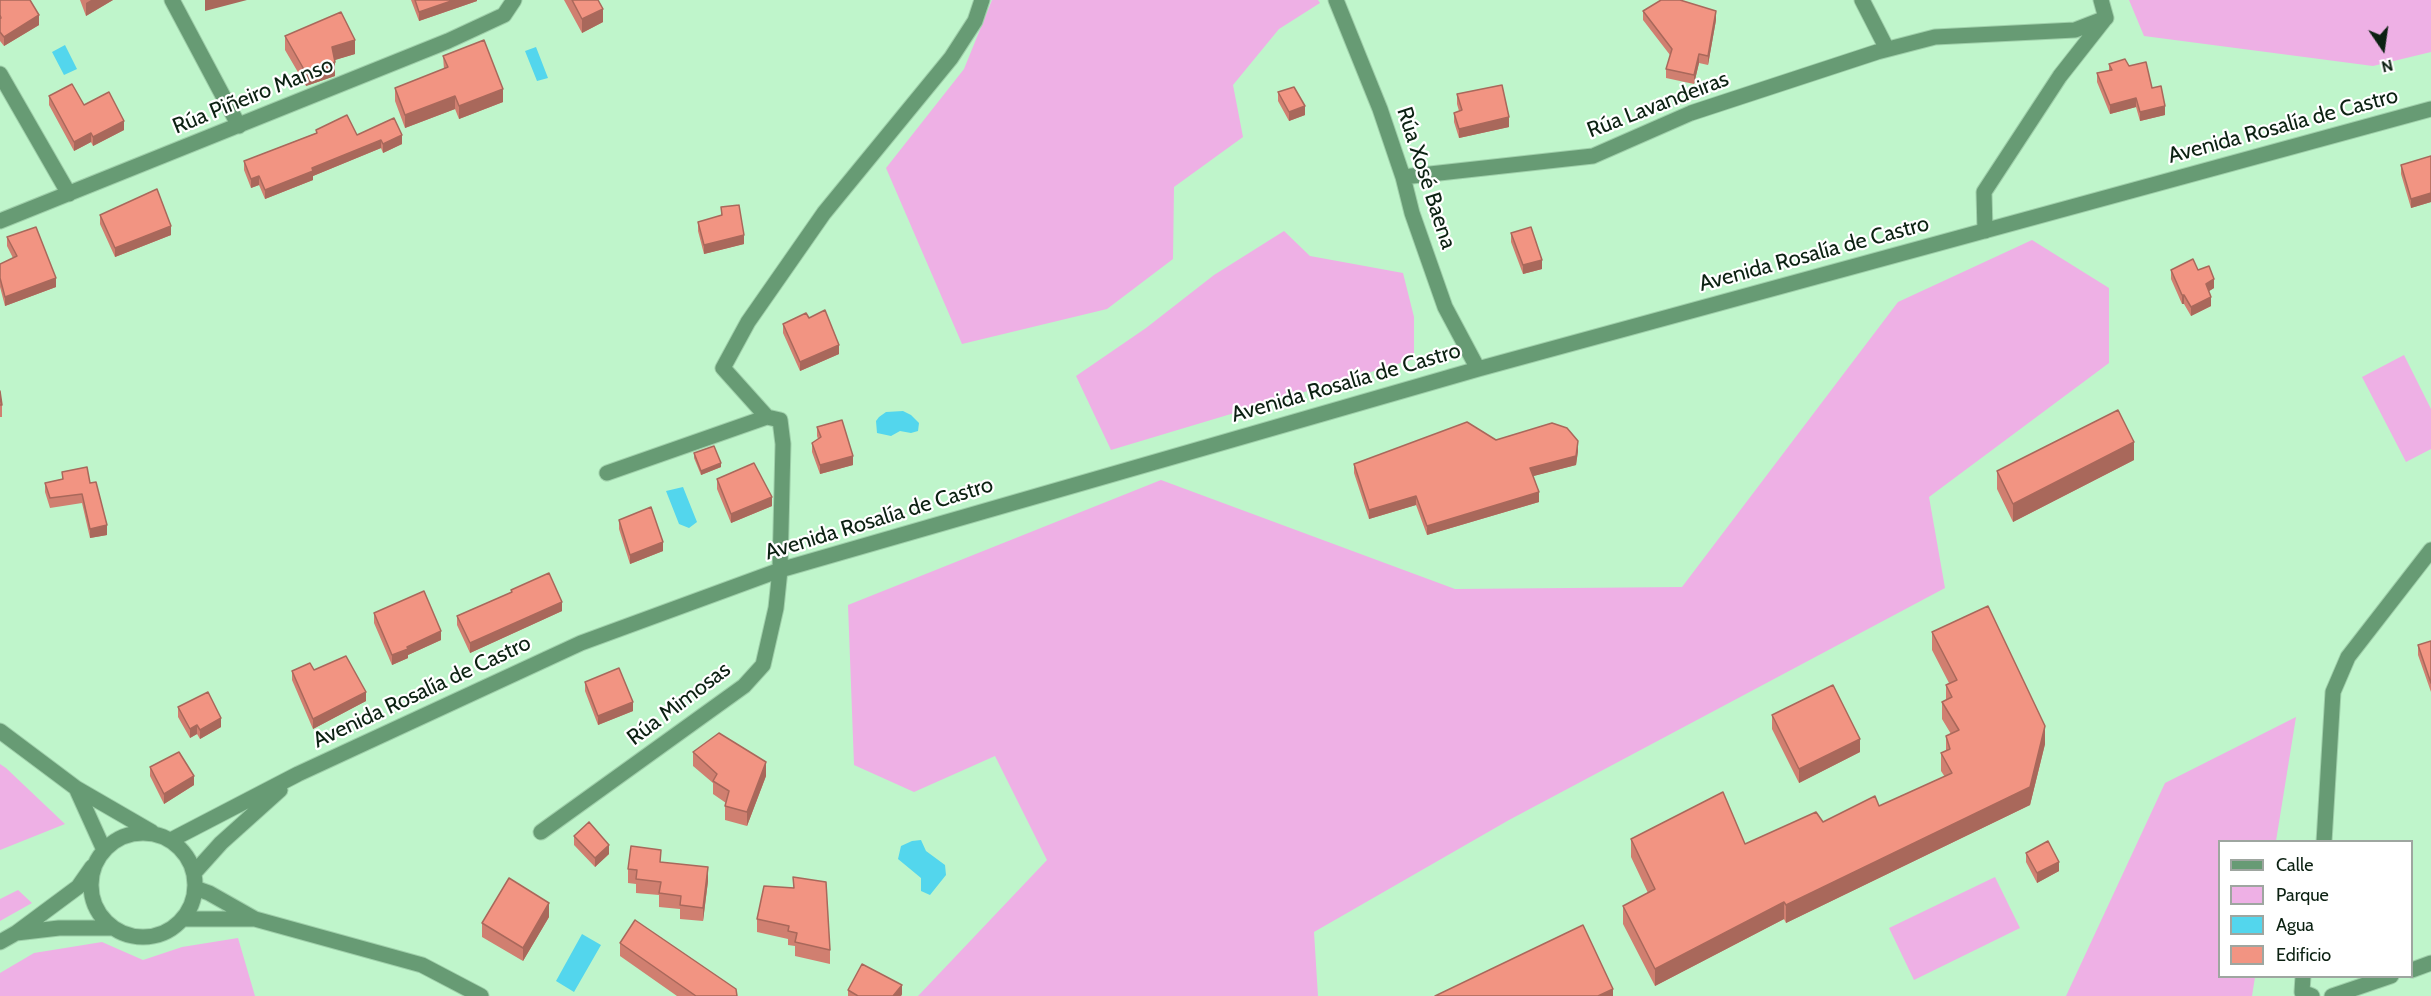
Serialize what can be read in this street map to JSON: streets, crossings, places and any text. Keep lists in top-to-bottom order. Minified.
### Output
{"streets":{"street":["Rúa Piñeiro Manso","Rúa Lavandeiras","Avenida Rosalía de Castro","Rúa Xosé Baena","Rúa Mimosas"]},"crossings":[["Rúa Lavandeiras","Rúa Xosé Baena"],["Avenida Rosalía de Castro","Rúa Xosé Baena"],["Avenida Rosalía de Castro","Rúa Mimosas"]],"legend":["Calle","Parque","Agua","Edificio"],"north":"bottom"}
